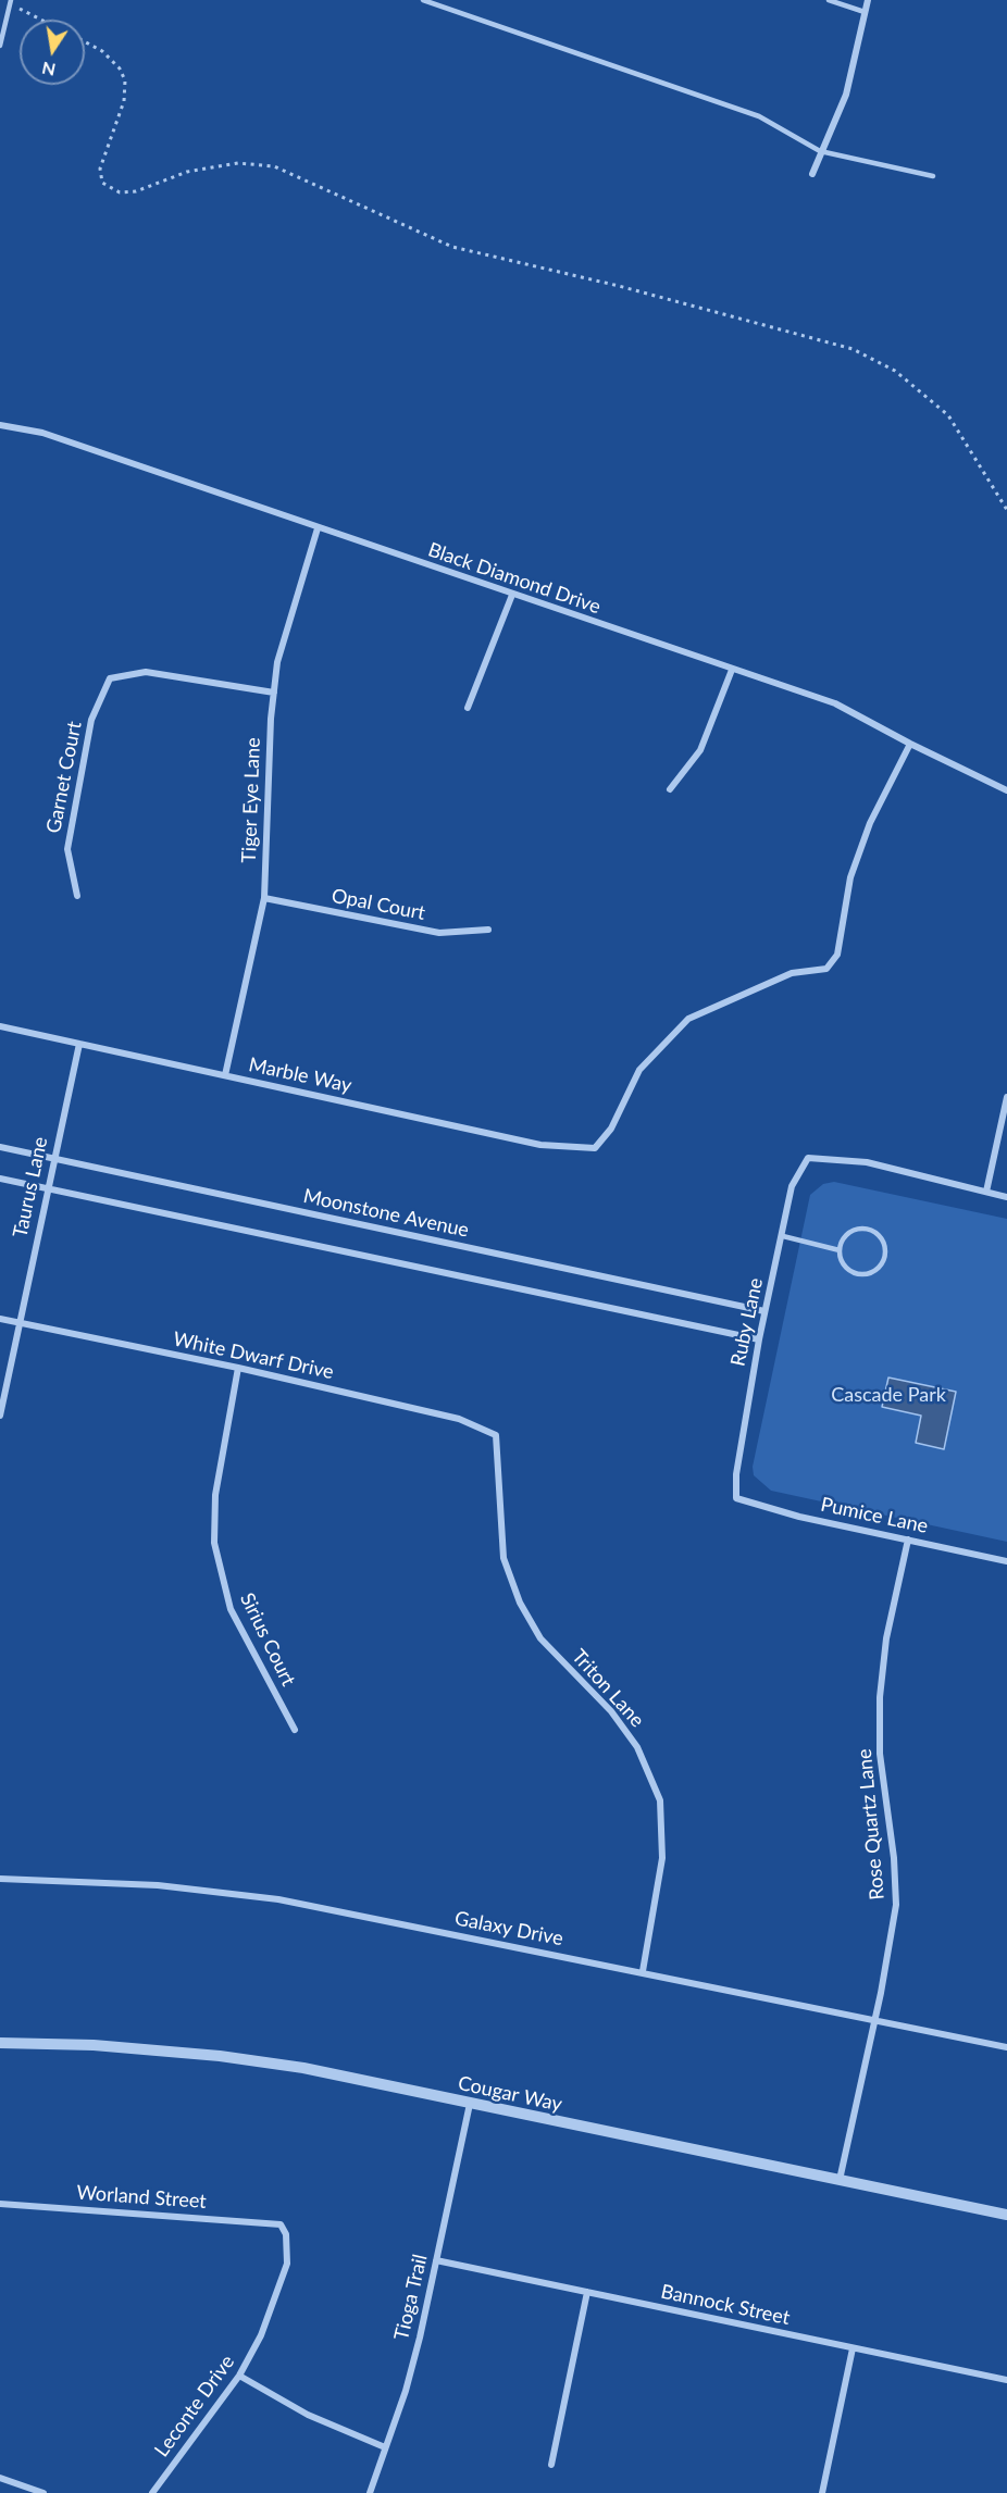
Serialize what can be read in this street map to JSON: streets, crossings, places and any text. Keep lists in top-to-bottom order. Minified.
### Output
{"streets":{"street":["Black Diamond Drive","Garnet Court","Tiger Eye Lane","Opal Court","Marble Way","Taurus Lane","Moonstone Avenue","Ruby Lane","White Dwarf Drive","Pumice Lane","Sirius Court","Triton Lane","Rose Quartz Lane","Galaxy Drive","Cougar Way","Worland Street","Tioga Trail","Bannock Street","Leconte Drive"]},"crossings":[["Black Diamond Drive","Tiger Eye Lane"],["Black Diamond Drive","Marble Way"],["Garnet Court","Tiger Eye Lane"],["Tiger Eye Lane","Opal Court"],["Tiger Eye Lane","Marble Way"],["Marble Way","Taurus Lane"],["Taurus Lane","Moonstone Avenue"],["Taurus Lane","White Dwarf Drive"],["Moonstone Avenue","Ruby Lane"],["Ruby Lane","Pumice Lane"],["White Dwarf Drive","Sirius Court"],["White Dwarf Drive","Triton Lane"],["Pumice Lane","Rose Quartz Lane"],["Triton Lane","Galaxy Drive"],["Rose Quartz Lane","Galaxy Drive"],["Rose Quartz Lane","Cougar Way"],["Cougar Way","Tioga Trail"],["Worland Street","Leconte Drive"],["Tioga Trail","Bannock Street"]],"parks":["Cascade Park"],"north":"bottom"}
